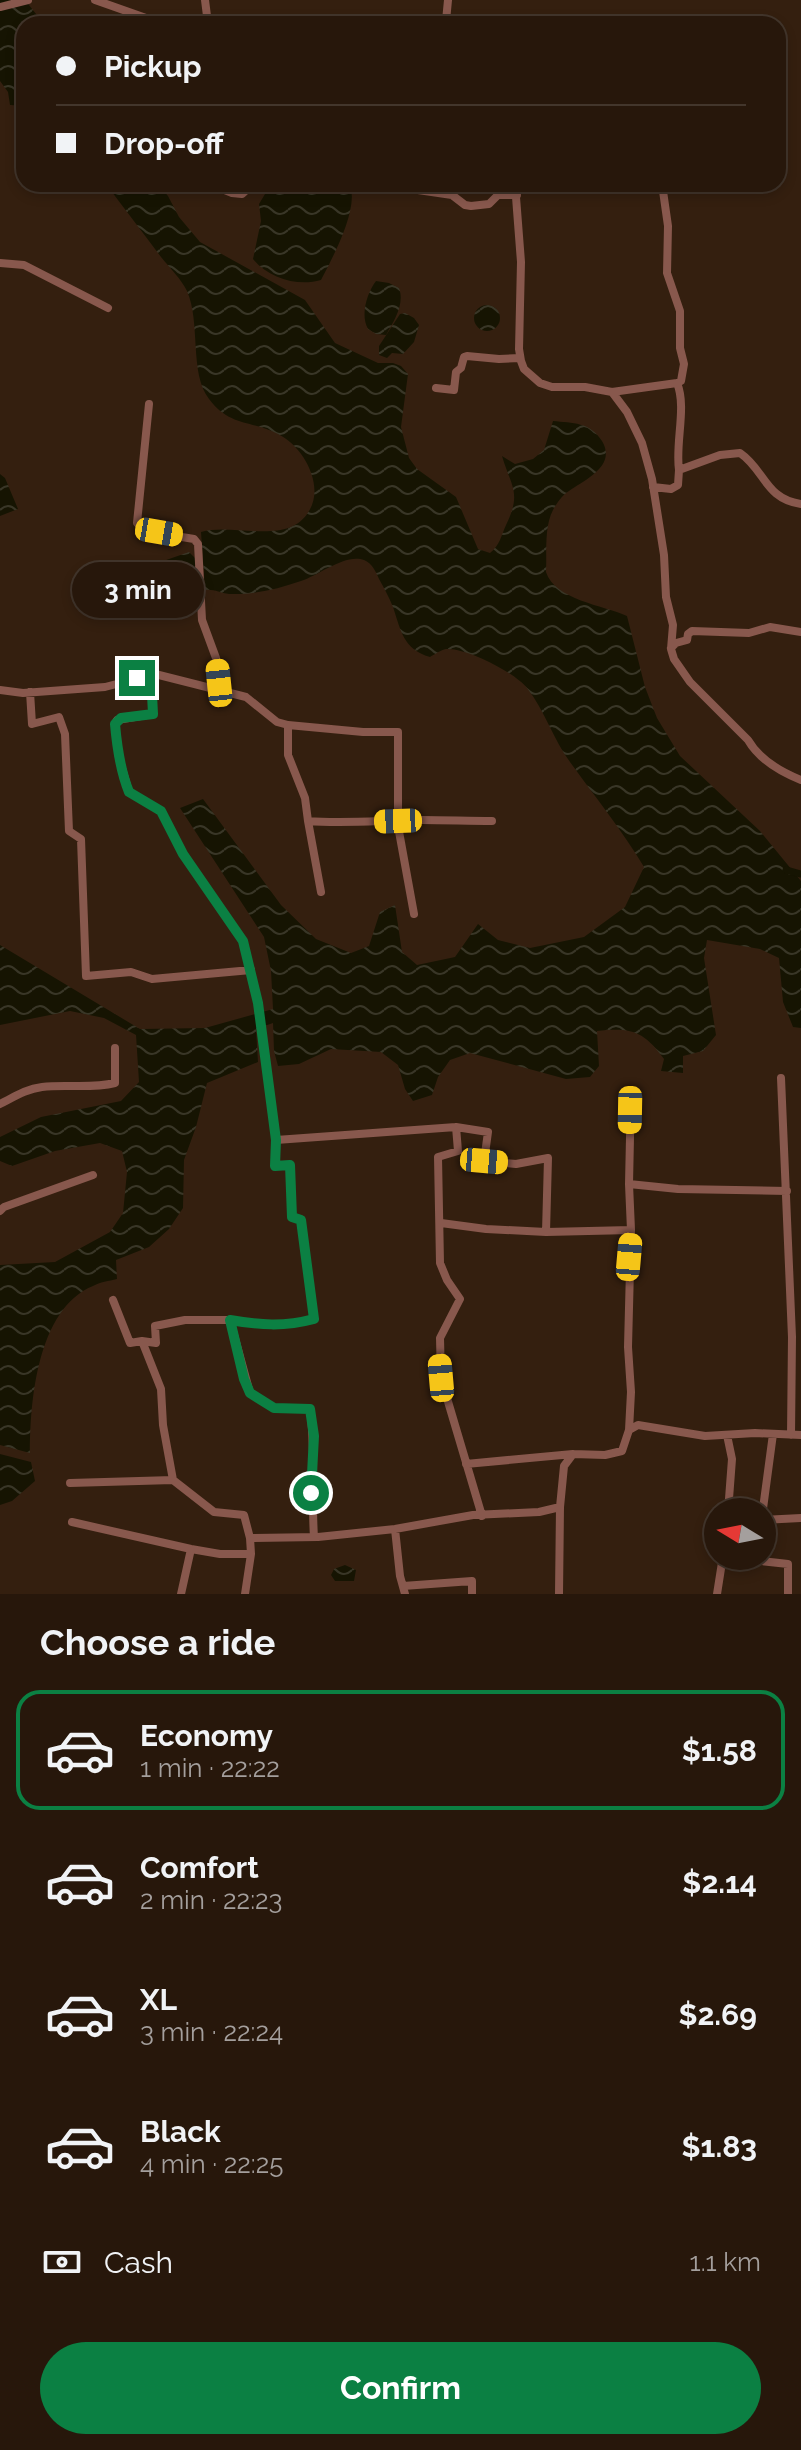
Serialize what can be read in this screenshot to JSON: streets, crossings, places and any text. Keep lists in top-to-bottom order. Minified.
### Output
{"north":"left","page":{"banner":["Pickup","Drop-off"],"bubble":"3 min","heading":"Choose a ride","list":[{"name":"Economy","note":"1 min · 22:22","value":"$1.58"},{"name":"Comfort","note":"2 min · 22:23","value":"$2.14"},{"name":"XL","note":"3 min · 22:24","value":"$2.69"},{"name":"Black","note":"4 min · 22:25","value":"$1.83"}],"pay":["Cash","1.1 km"],"buttons":"Confirm"}}
